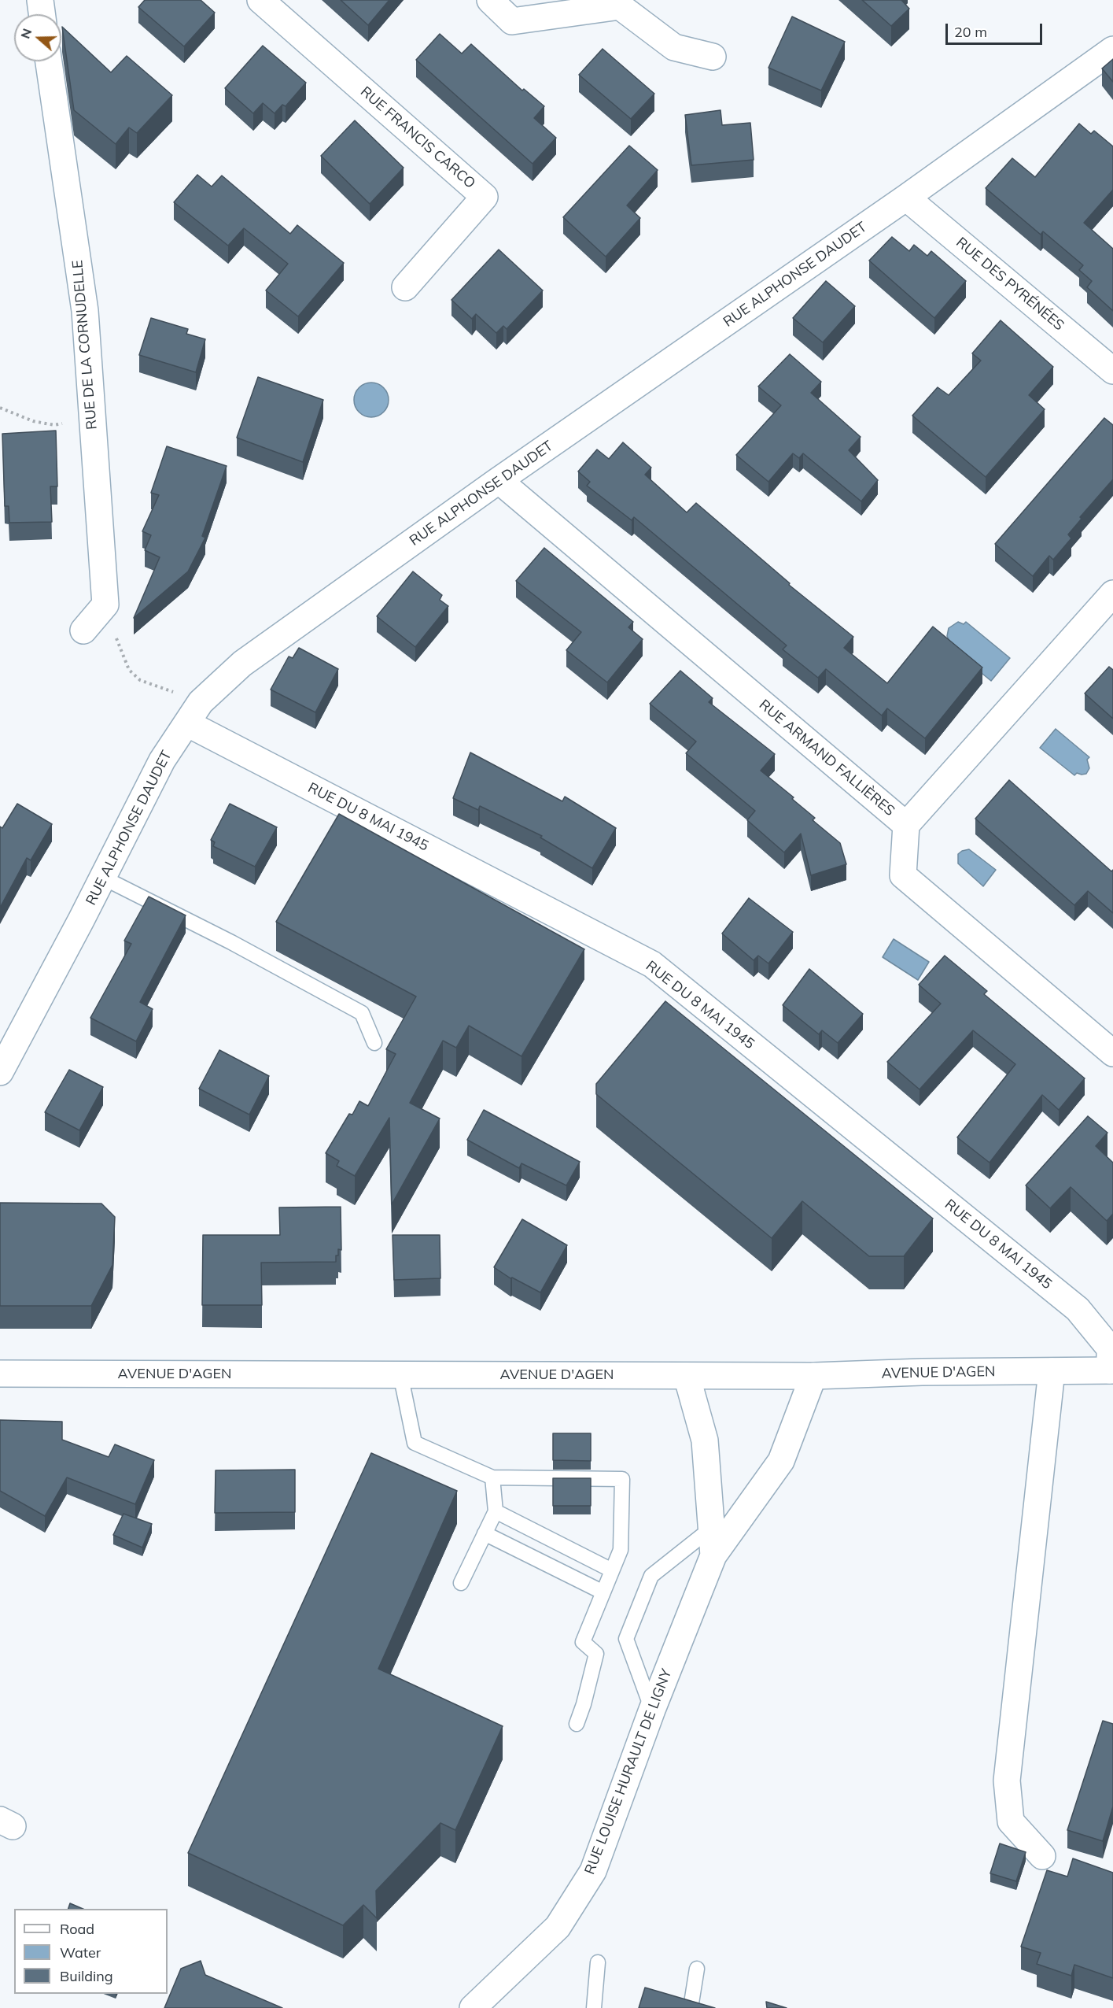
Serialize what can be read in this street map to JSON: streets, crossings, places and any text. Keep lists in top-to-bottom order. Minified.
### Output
{"streets":{"street":["RUE FRANCIS CARCO","RUE ALPHONSE DAUDET","RUE DES PYRÉNÉES","RUE DE LA CORNUDELLE","RUE ARMAND FALLIÈRES","RUE DU 8 MAI 1945","AVENUE D'AGEN","RUE LOUISE HURAULT DE LIGNY"]},"crossings":[["RUE ALPHONSE DAUDET","RUE DES PYRÉNÉES"],["RUE ALPHONSE DAUDET","RUE ARMAND FALLIÈRES"],["RUE ALPHONSE DAUDET","RUE DU 8 MAI 1945"],["RUE DU 8 MAI 1945","AVENUE D'AGEN"],["AVENUE D'AGEN","RUE LOUISE HURAULT DE LIGNY"]],"legend":["Road","Water","Building"],"scale_bar":"20 m","north":"left"}
